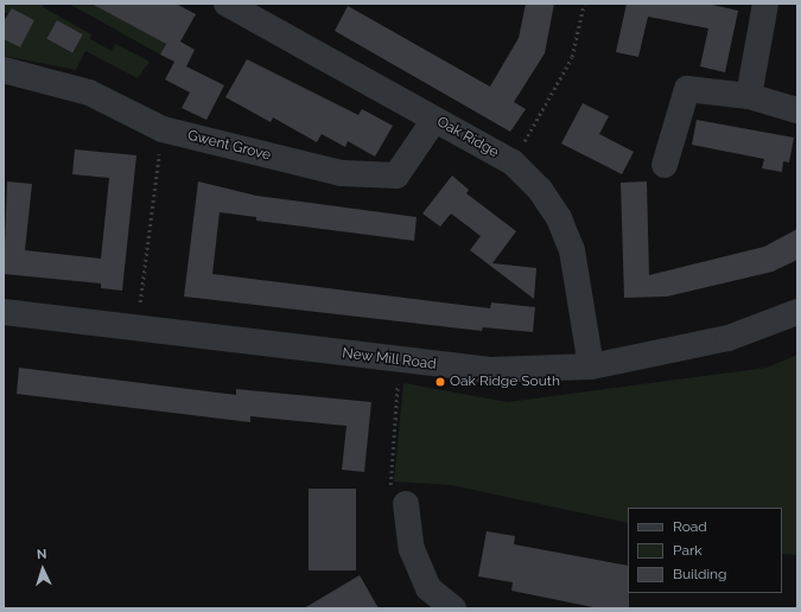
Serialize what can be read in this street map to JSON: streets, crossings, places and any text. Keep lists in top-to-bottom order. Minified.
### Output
{"streets":{"street":["Oak Ridge","Gwent Grove","New Mill Road"]},"crossings":[["Oak Ridge","Gwent Grove"],["Oak Ridge","New Mill Road"]],"places":["Oak Ridge South"],"legend":["Road","Park","Building"],"north":"top"}
